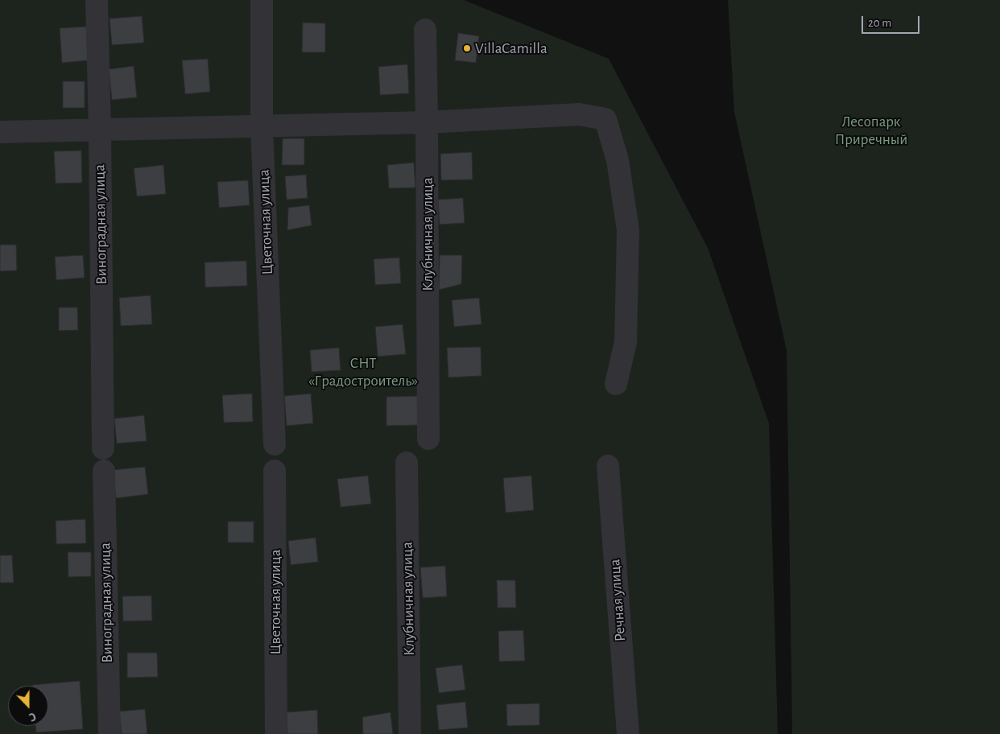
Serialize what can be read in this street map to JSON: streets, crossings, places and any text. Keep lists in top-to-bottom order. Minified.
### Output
{"streets":{"street":["Цветочная улица","Виноградная улица","Клубничная улица","Речная улица"]},"parks":["Лесопарк Приречный","СНТ «Градостроитель»"],"places":["VillaCamilla"],"scale_bar":"20 m","north":"bottom"}
